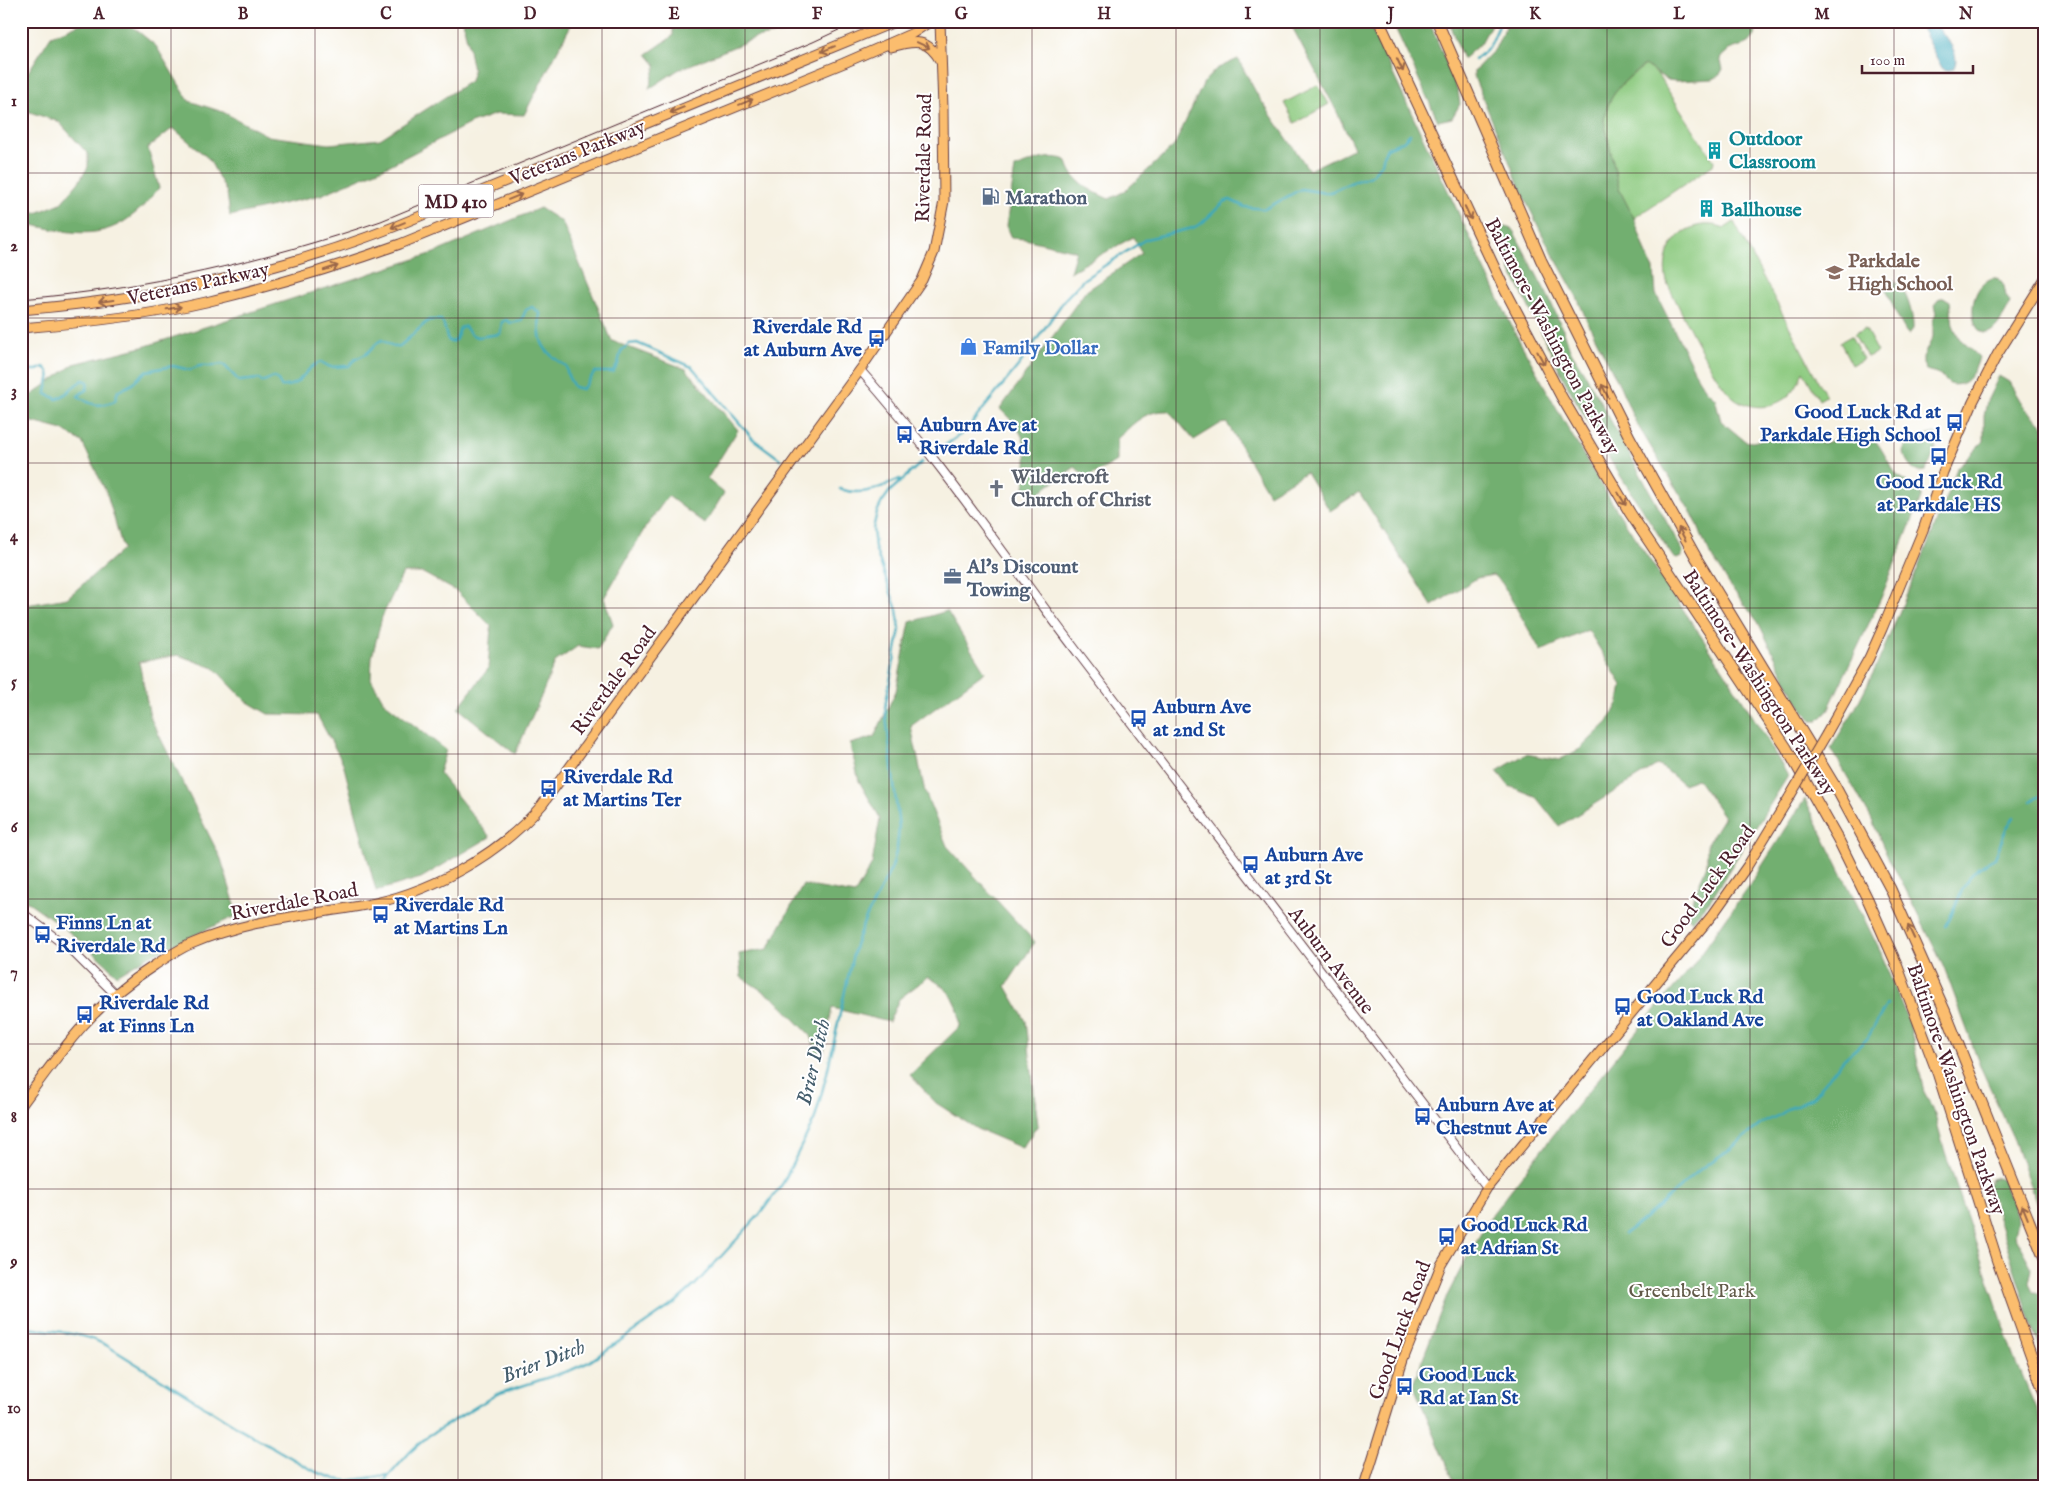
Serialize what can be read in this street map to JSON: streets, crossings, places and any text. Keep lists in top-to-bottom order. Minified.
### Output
{"streets":{"highway":["Baltimore-Washington Parkway"],"main road":["Veterans Parkway","Riverdale Road","MD 410","Good Luck Road"],"street":["Auburn Avenue"]},"crossings":[["Riverdale Road","Auburn Avenue"],["Good Luck Road","Auburn Avenue"]],"water":["Brier Ditch"],"parks":["Greenbelt Park"],"places":{"building":["Outdoor Classroom","Ballhouse"],"fuel station":["Marathon"],"school or university":["Parkdale High School"],"bus stop":["Riverdale Rd at Auburn Ave","Good Luck Rd at Parkdale High School","Auburn Ave at Riverdale Rd","Good Luck Rd at Parkdale HS","Auburn Ave at 2nd St","Riverdale Rd at Martins Ter","Auburn Ave at 3rd St","Riverdale Rd at Martins Ln","Finns Ln at Riverdale Rd","Good Luck Rd at Oakland Ave","Riverdale Rd at Finns Ln","Auburn Ave at Chestnut Ave","Good Luck Rd at Adrian St","Good Luck Rd at Ian St"],"shop":["Family Dollar"],"church":["Wildercroft Church of Christ"],"office":["Al's Discount Towing"]},"scale_bar":"100 m","grid":{"columns":["A","B","C","D","E","F","G","H","I","J","K","L","M","N"],"rows":["1","2","3","4","5","6","7","8","9","10"]}}
